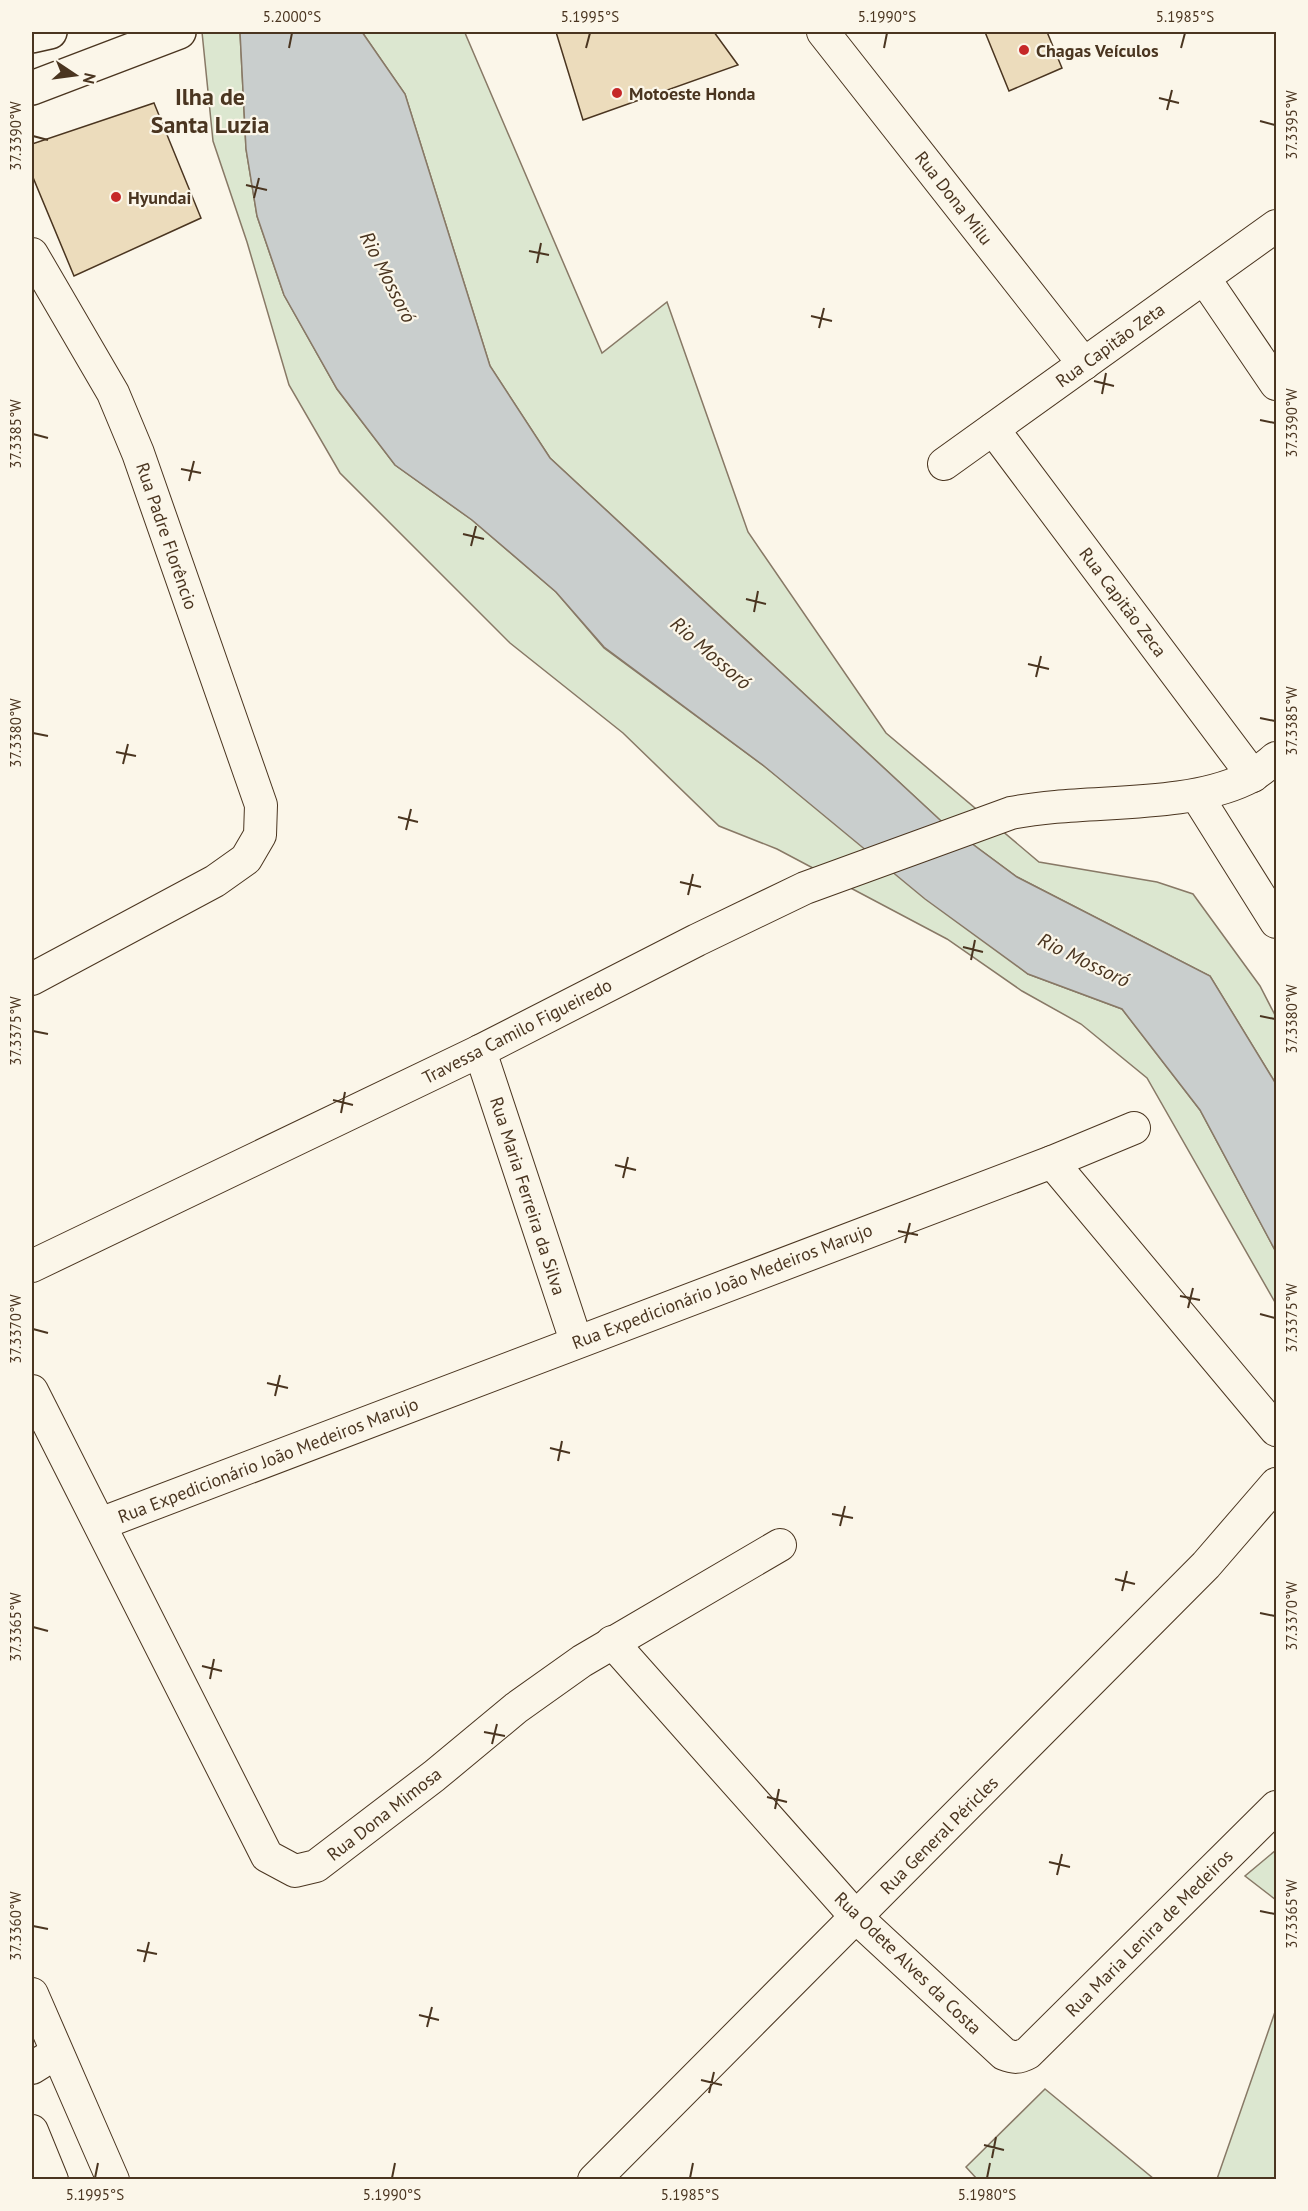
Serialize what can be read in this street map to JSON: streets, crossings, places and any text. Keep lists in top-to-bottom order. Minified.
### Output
{"streets":{"street":["Rua Dona Milu","Rua Capitão Zeta","Rua Padre Florêncio","Rua Capitão Zeca","Travessa Camilo Figueiredo","Rua Maria Ferreira da Silva","Rua Expedicionário João Medeiros Marujo","Rua Dona Mimosa","Rua General Péricles","Rua Maria Lenira de Medeiros","Rua Odete Alves da Costa"]},"crossings":[["Rua Dona Milu","Rua Capitão Zeta"],["Rua Capitão Zeta","Rua Capitão Zeca"],["Rua Capitão Zeca","Travessa Camilo Figueiredo"],["Travessa Camilo Figueiredo","Rua Maria Ferreira da Silva"],["Rua Maria Ferreira da Silva","Rua Expedicionário João Medeiros Marujo"],["Rua Expedicionário João Medeiros Marujo","Rua Dona Mimosa"],["Rua Dona Mimosa","Rua Odete Alves da Costa"],["Rua General Péricles","Rua Odete Alves da Costa"],["Rua Maria Lenira de Medeiros","Rua Odete Alves da Costa"]],"districts":["Ilha de Santa Luzia"],"water":["Rio Mossoró"],"places":["Chagas Veículos","Motoeste Honda","Hyundai"],"north":"right","coordinates":["5.2000°S","5.1995°S","5.1990°S","5.1985°S","37.3395°W","37.3390°W","37.3385°W","37.3380°W","37.3375°W","37.3370°W","37.3365°W","37.3360°W","5.1980°S"]}
